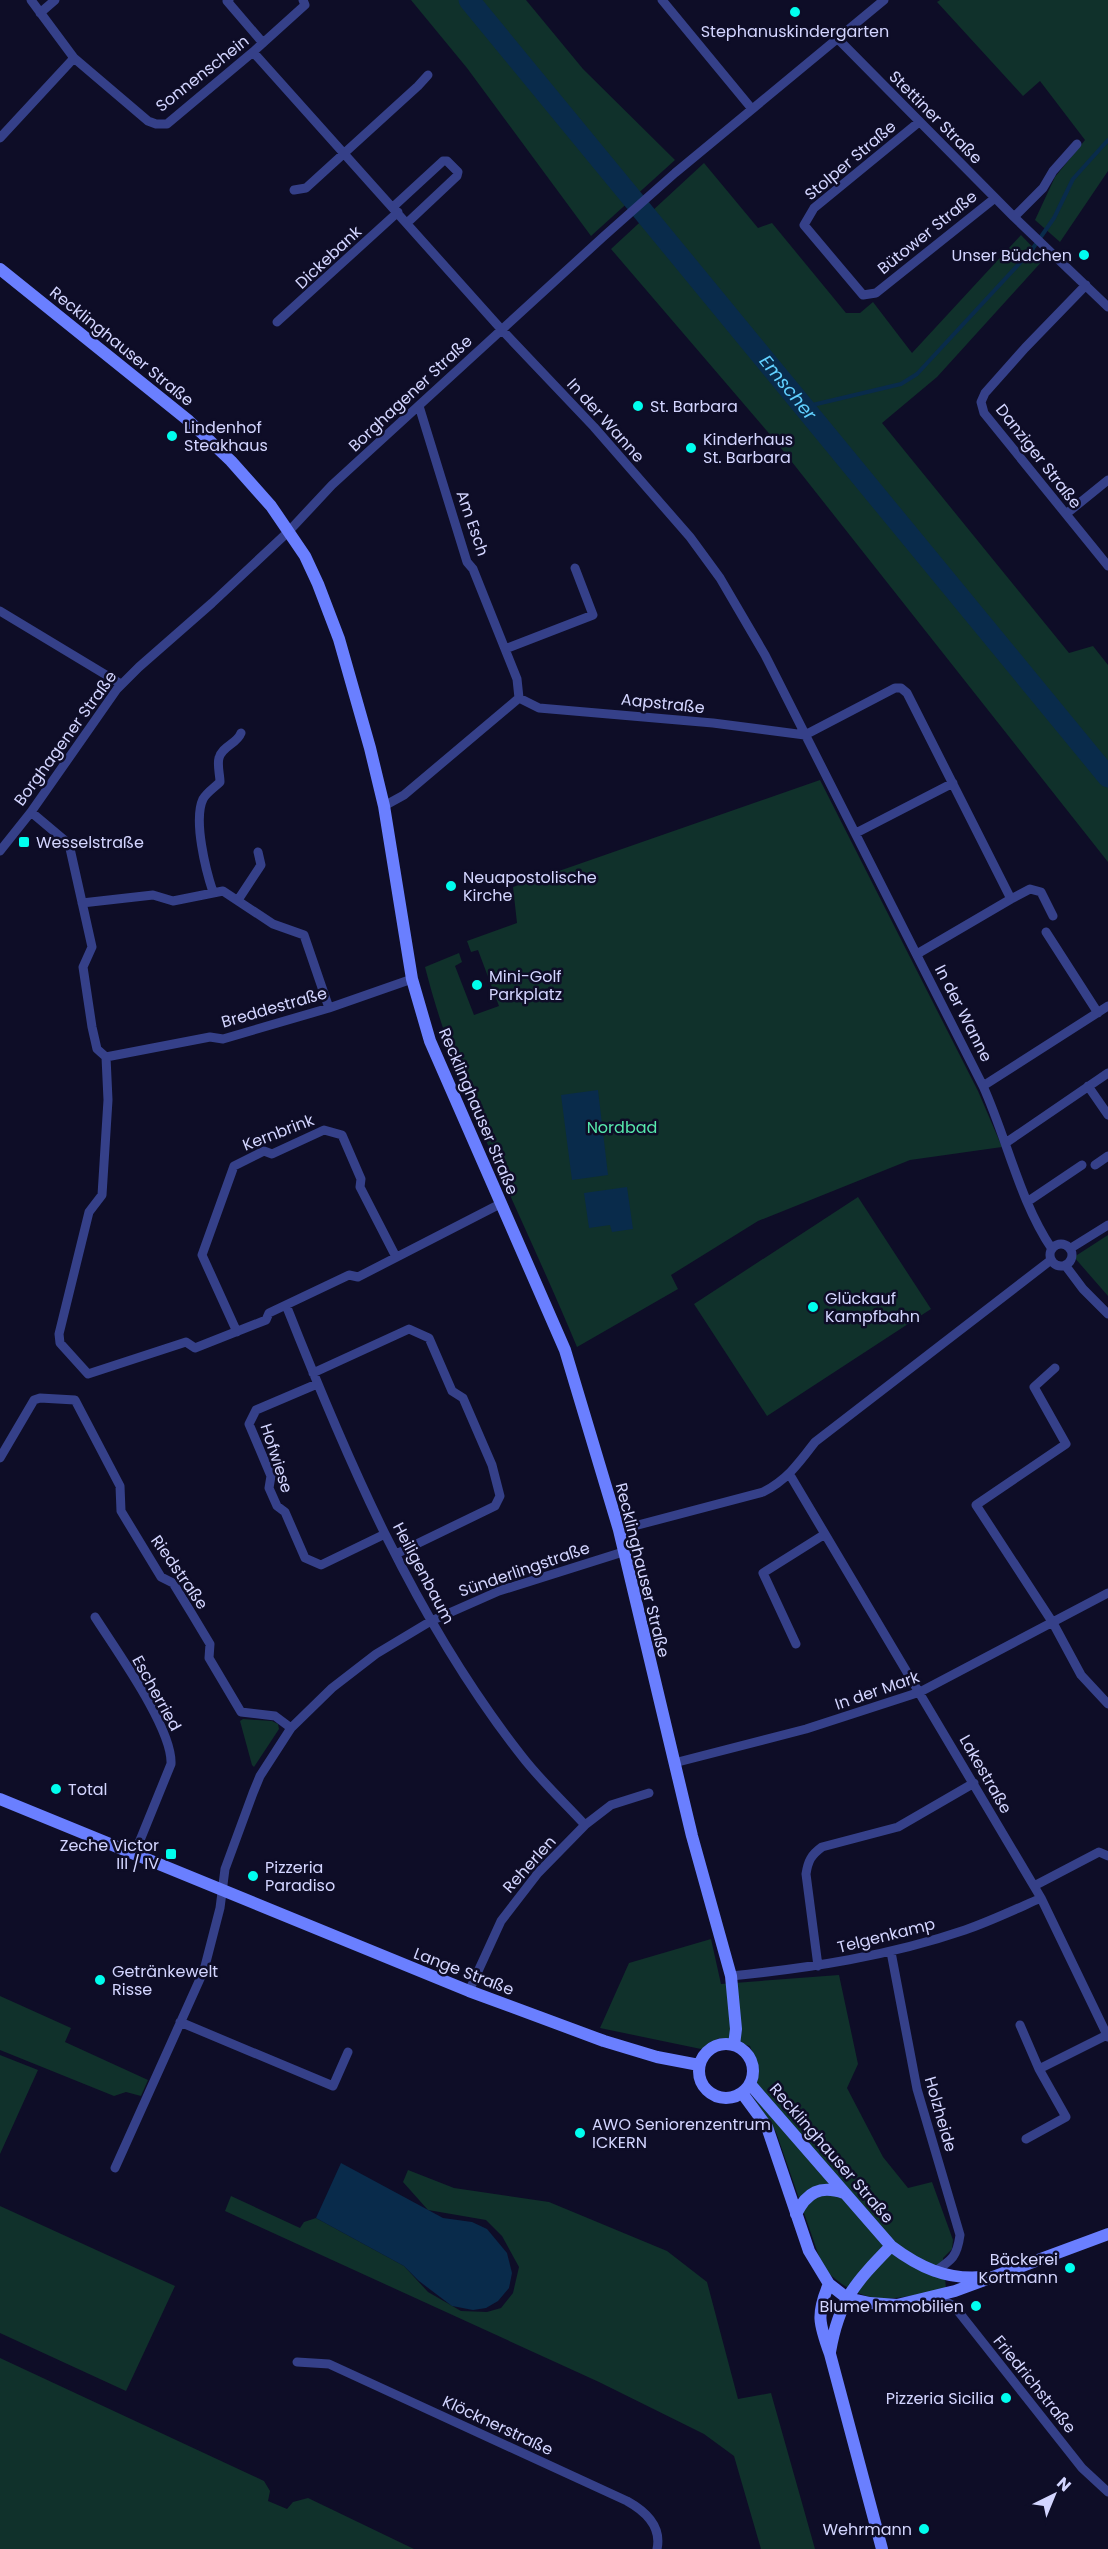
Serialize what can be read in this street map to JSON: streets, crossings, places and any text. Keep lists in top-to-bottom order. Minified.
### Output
{"streets":{"main road":["Recklinghauser Straße","Lange Straße"],"street":["Sonnenschein","Stettiner Straße","Stolper Straße","Bütower Straße","Dickebank","Borghagener Straße","In der Wanne","Danziger Straße","Am Esch","Aapstraße","Breddestraße","Kernbrink","Hofwiese","Sünderlingstraße","Riedstraße","Heiligenbaum","In der Mark","Escherried","Lakestraße","Reherlen","Telgenkamp","Holzheide","Friedrichstraße","Klöcknerstraße"]},"crossings":[["Sonnenschein","In der Wanne"],["Stettiner Straße","Stolper Straße"],["Stettiner Straße","Bütower Straße"],["Stettiner Straße","Borghagener Straße"],["Stettiner Straße","Danziger Straße"],["Stolper Straße","Bütower Straße"],["Dickebank","In der Wanne"],["Recklinghauser Straße","Borghagener Straße"],["Recklinghauser Straße","Breddestraße"],["Recklinghauser Straße","Sünderlingstraße"],["Recklinghauser Straße","In der Mark"],["Recklinghauser Straße","Telgenkamp"],["Recklinghauser Straße","Lange Straße"],["Borghagener Straße","In der Wanne"],["Borghagener Straße","Am Esch"],["In der Wanne","Aapstraße"],["Am Esch","Aapstraße"],["Hofwiese","Heiligenbaum"],["Sünderlingstraße","Riedstraße"],["Sünderlingstraße","Heiligenbaum"],["Sünderlingstraße","Lange Straße"],["Heiligenbaum","Reherlen"],["In der Mark","Lakestraße"],["Escherried","Lange Straße"],["Lakestraße","Telgenkamp"],["Reherlen","Lange Straße"],["Telgenkamp","Holzheide"]],"water":["Emscher"],"parks":["Nordbad"],"places":{"other":["Stephanuskindergarten","Unser Büdchen","St. Barbara","Lindenhof Steakhaus","Kinderhaus St. Barbara","Neuapostolische Kirche","Mini-Golf Parkplatz","Glückauf Kampfbahn","Total","Pizzeria Paradiso","Getränkewelt Risse","AWO Seniorenzentrum ICKERN","Bäckerei Kortmann","Blume Immobilien","Pizzeria Sicilia","Wehrmann"],"transit":["Wesselstraße","Zeche Victor III / IV"]},"north":"top right"}
